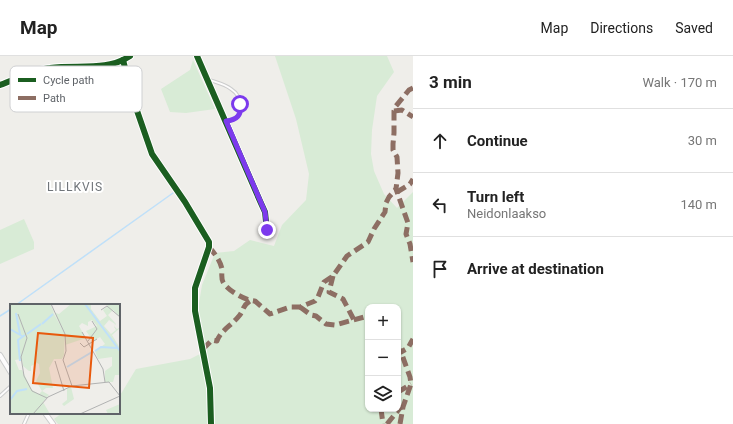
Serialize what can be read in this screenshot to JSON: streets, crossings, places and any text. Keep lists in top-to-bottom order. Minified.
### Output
{"districts":["LILLKVIS"],"legend":["Cycle path","Path"],"page":{"header":"Map","nav":["Map","Directions","Saved"],"heading":["3 min","Walk · 170 m"],"list":[["Continue","30 m"],["Turn left","Neidonlaakso","140 m"],"Arrive at destination"],"map_buttons":["+","−"]}}
